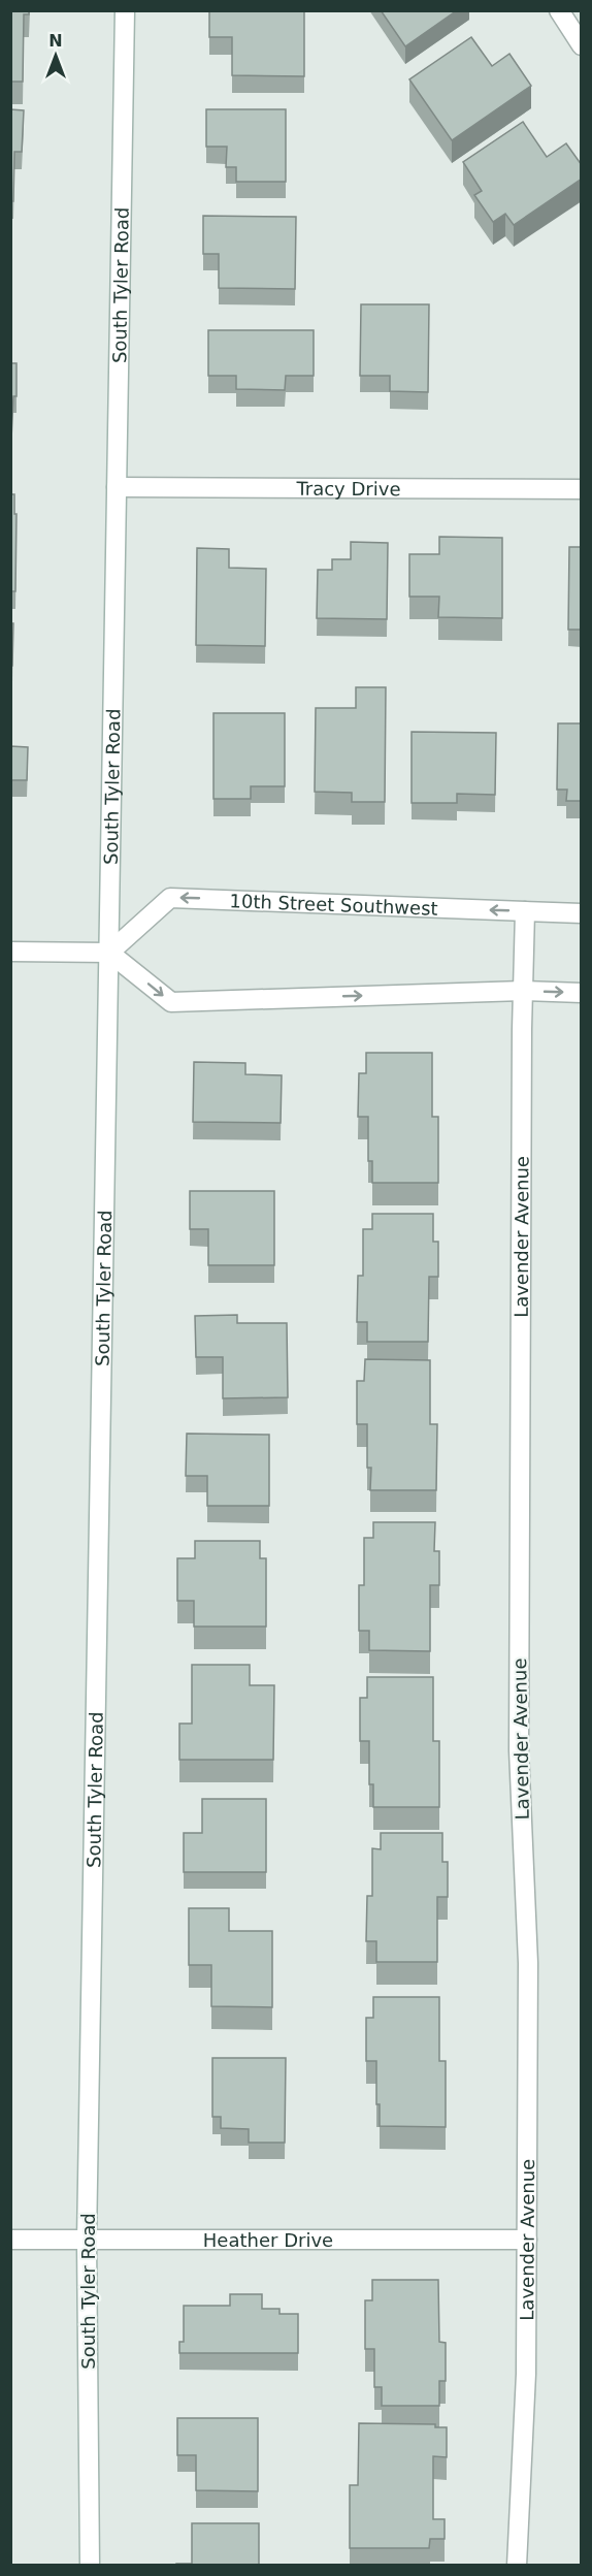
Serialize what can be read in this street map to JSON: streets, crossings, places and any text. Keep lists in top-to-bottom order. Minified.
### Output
{"streets":{"street":["South Tyler Road","Tracy Drive","10th Street Southwest","Lavender Avenue","Heather Drive"]},"crossings":[["South Tyler Road","Tracy Drive"],["South Tyler Road","10th Street Southwest"],["South Tyler Road","Heather Drive"],["10th Street Southwest","Lavender Avenue"],["Lavender Avenue","Heather Drive"]],"north":"top"}
